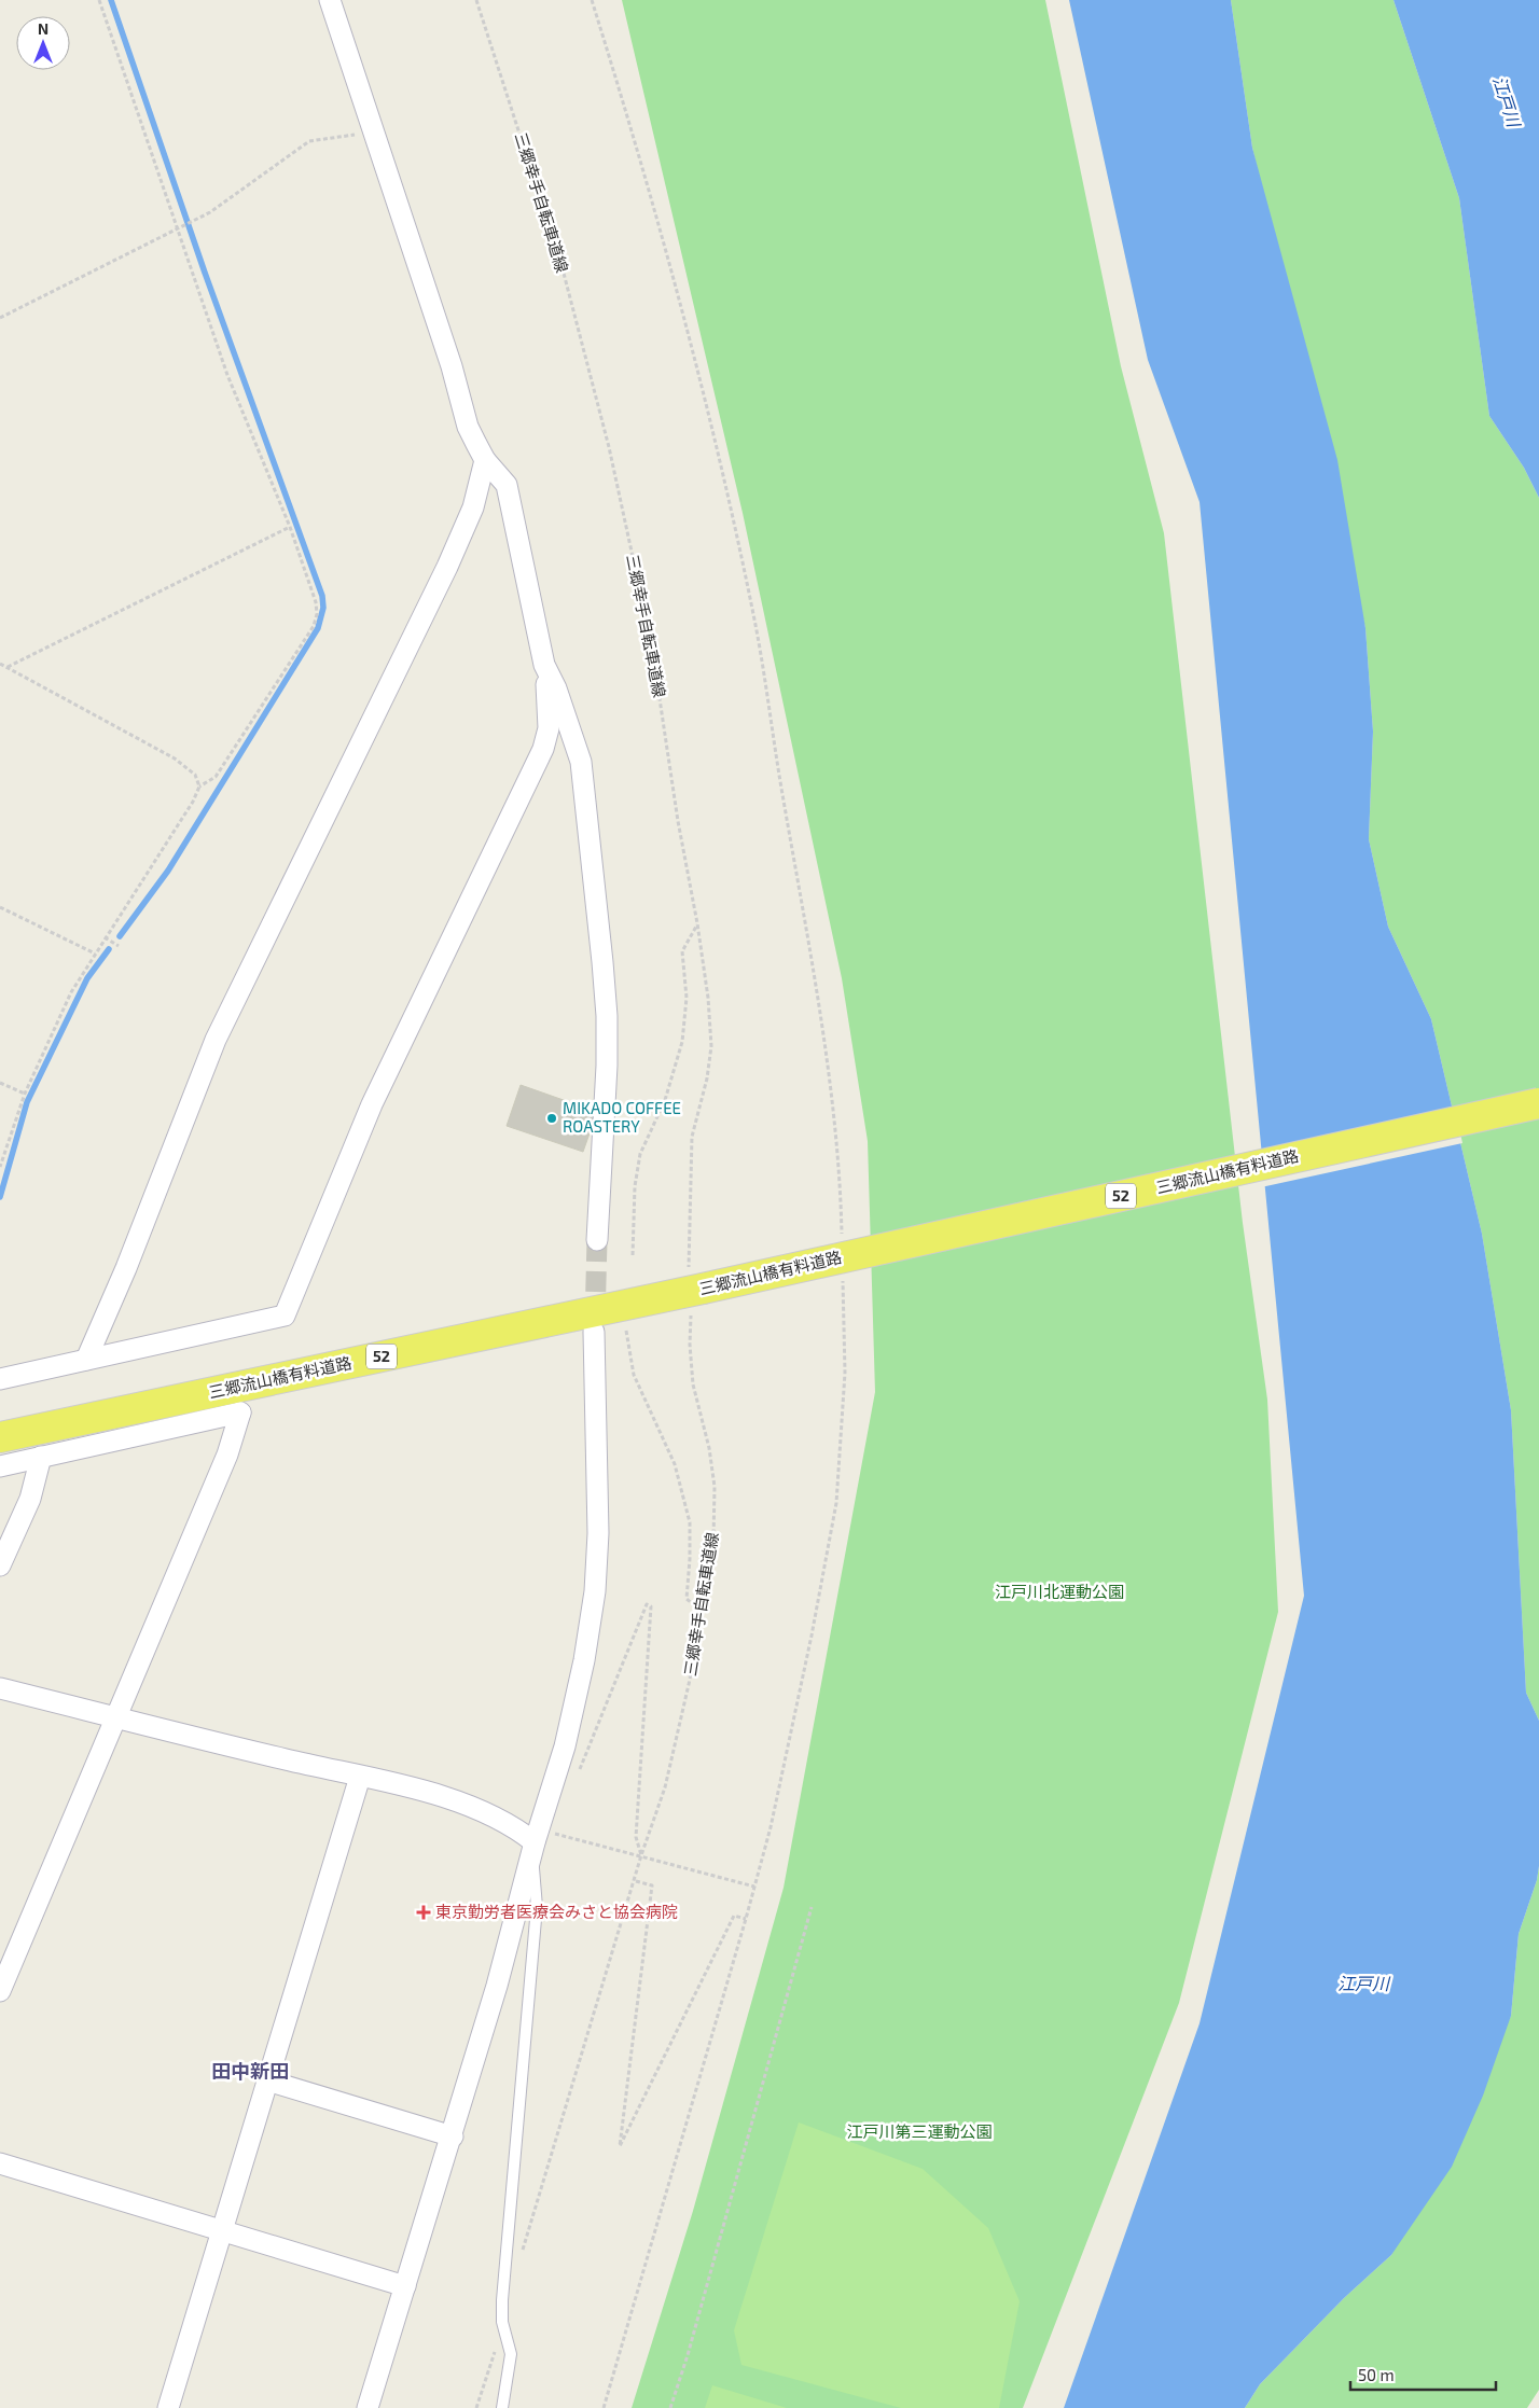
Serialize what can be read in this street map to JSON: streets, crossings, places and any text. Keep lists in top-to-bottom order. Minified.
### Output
{"streets":{"main road":["三郷流山橋有料道路","52"],"path":["三郷幸手自転車道線"]},"crossings":[["三郷幸手自転車道線","三郷流山橋有料道路"]],"districts":["田中新田"],"water":["江戸川"],"parks":["江戸川北運動公園","江戸川第三運動公園"],"places":{"other":["MIKADO COFFEE ROASTERY"],"health":["東京勤労者医療会みさと協会病院"]},"scale_bar":"50 m","north":"top"}
